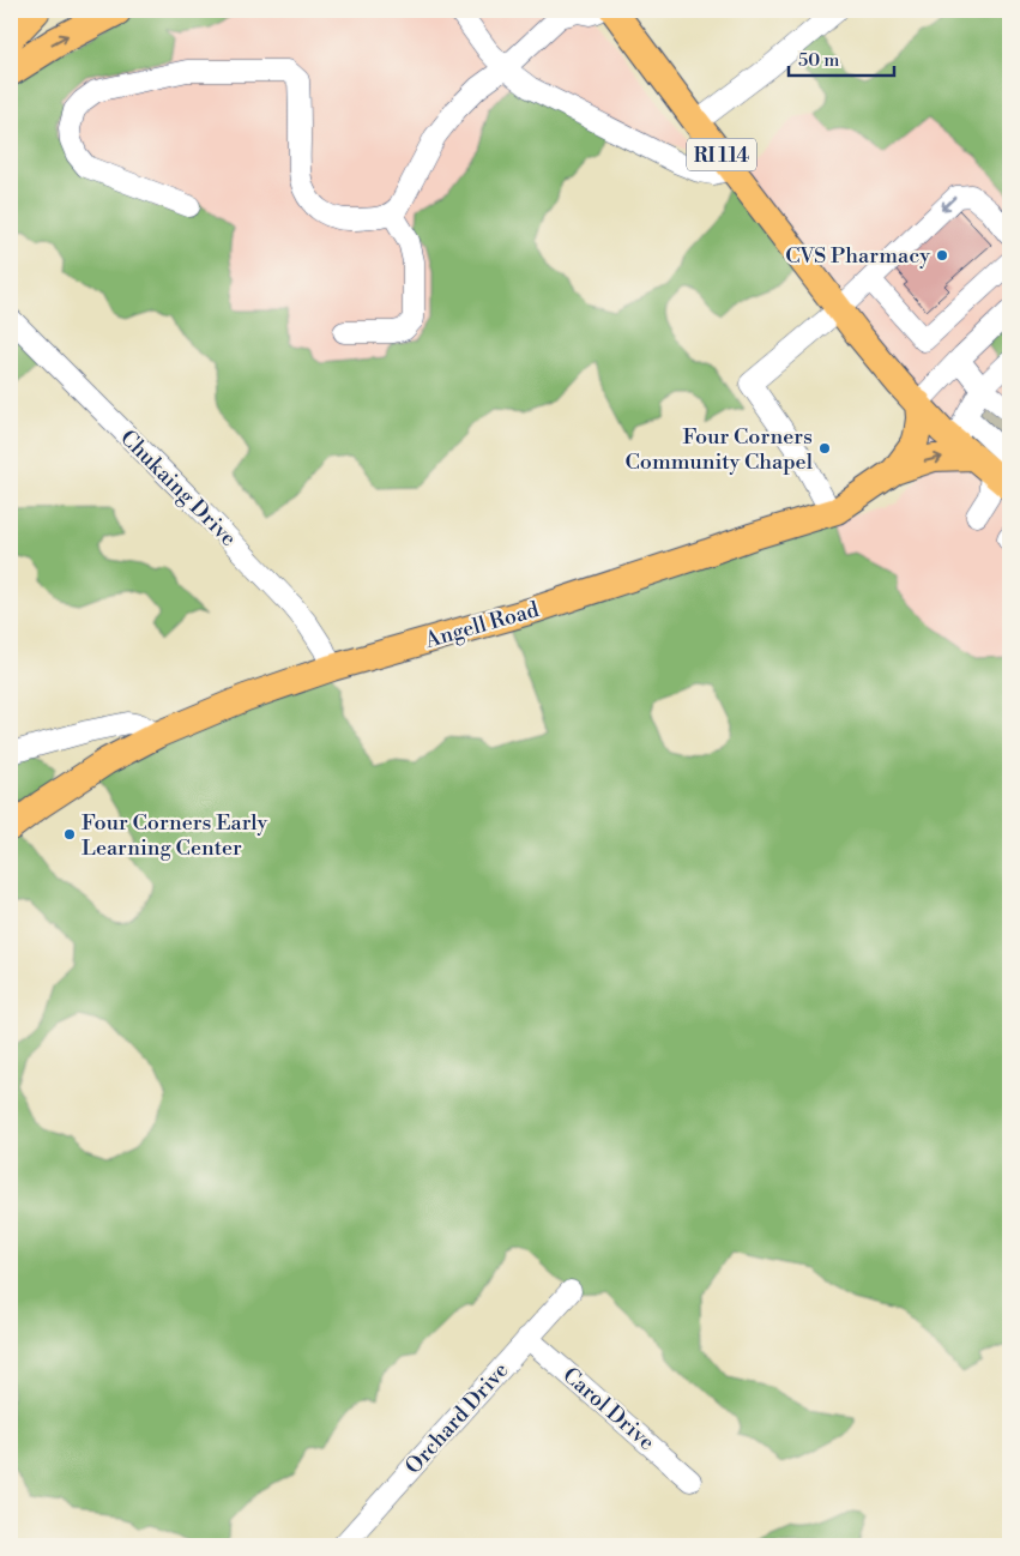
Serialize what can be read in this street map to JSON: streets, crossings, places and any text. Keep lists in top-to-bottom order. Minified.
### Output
{"streets":{"main road":["RI 114","Angell Road"],"street":["Chukaing Drive","Carol Drive","Orchard Drive"]},"crossings":[["RI 114","Angell Road"],["Chukaing Drive","Angell Road"],["Carol Drive","Orchard Drive"]],"places":["CVS Pharmacy","Four Corners Community Chapel","Four Corners Early Learning Center"],"scale_bar":"50 m"}
